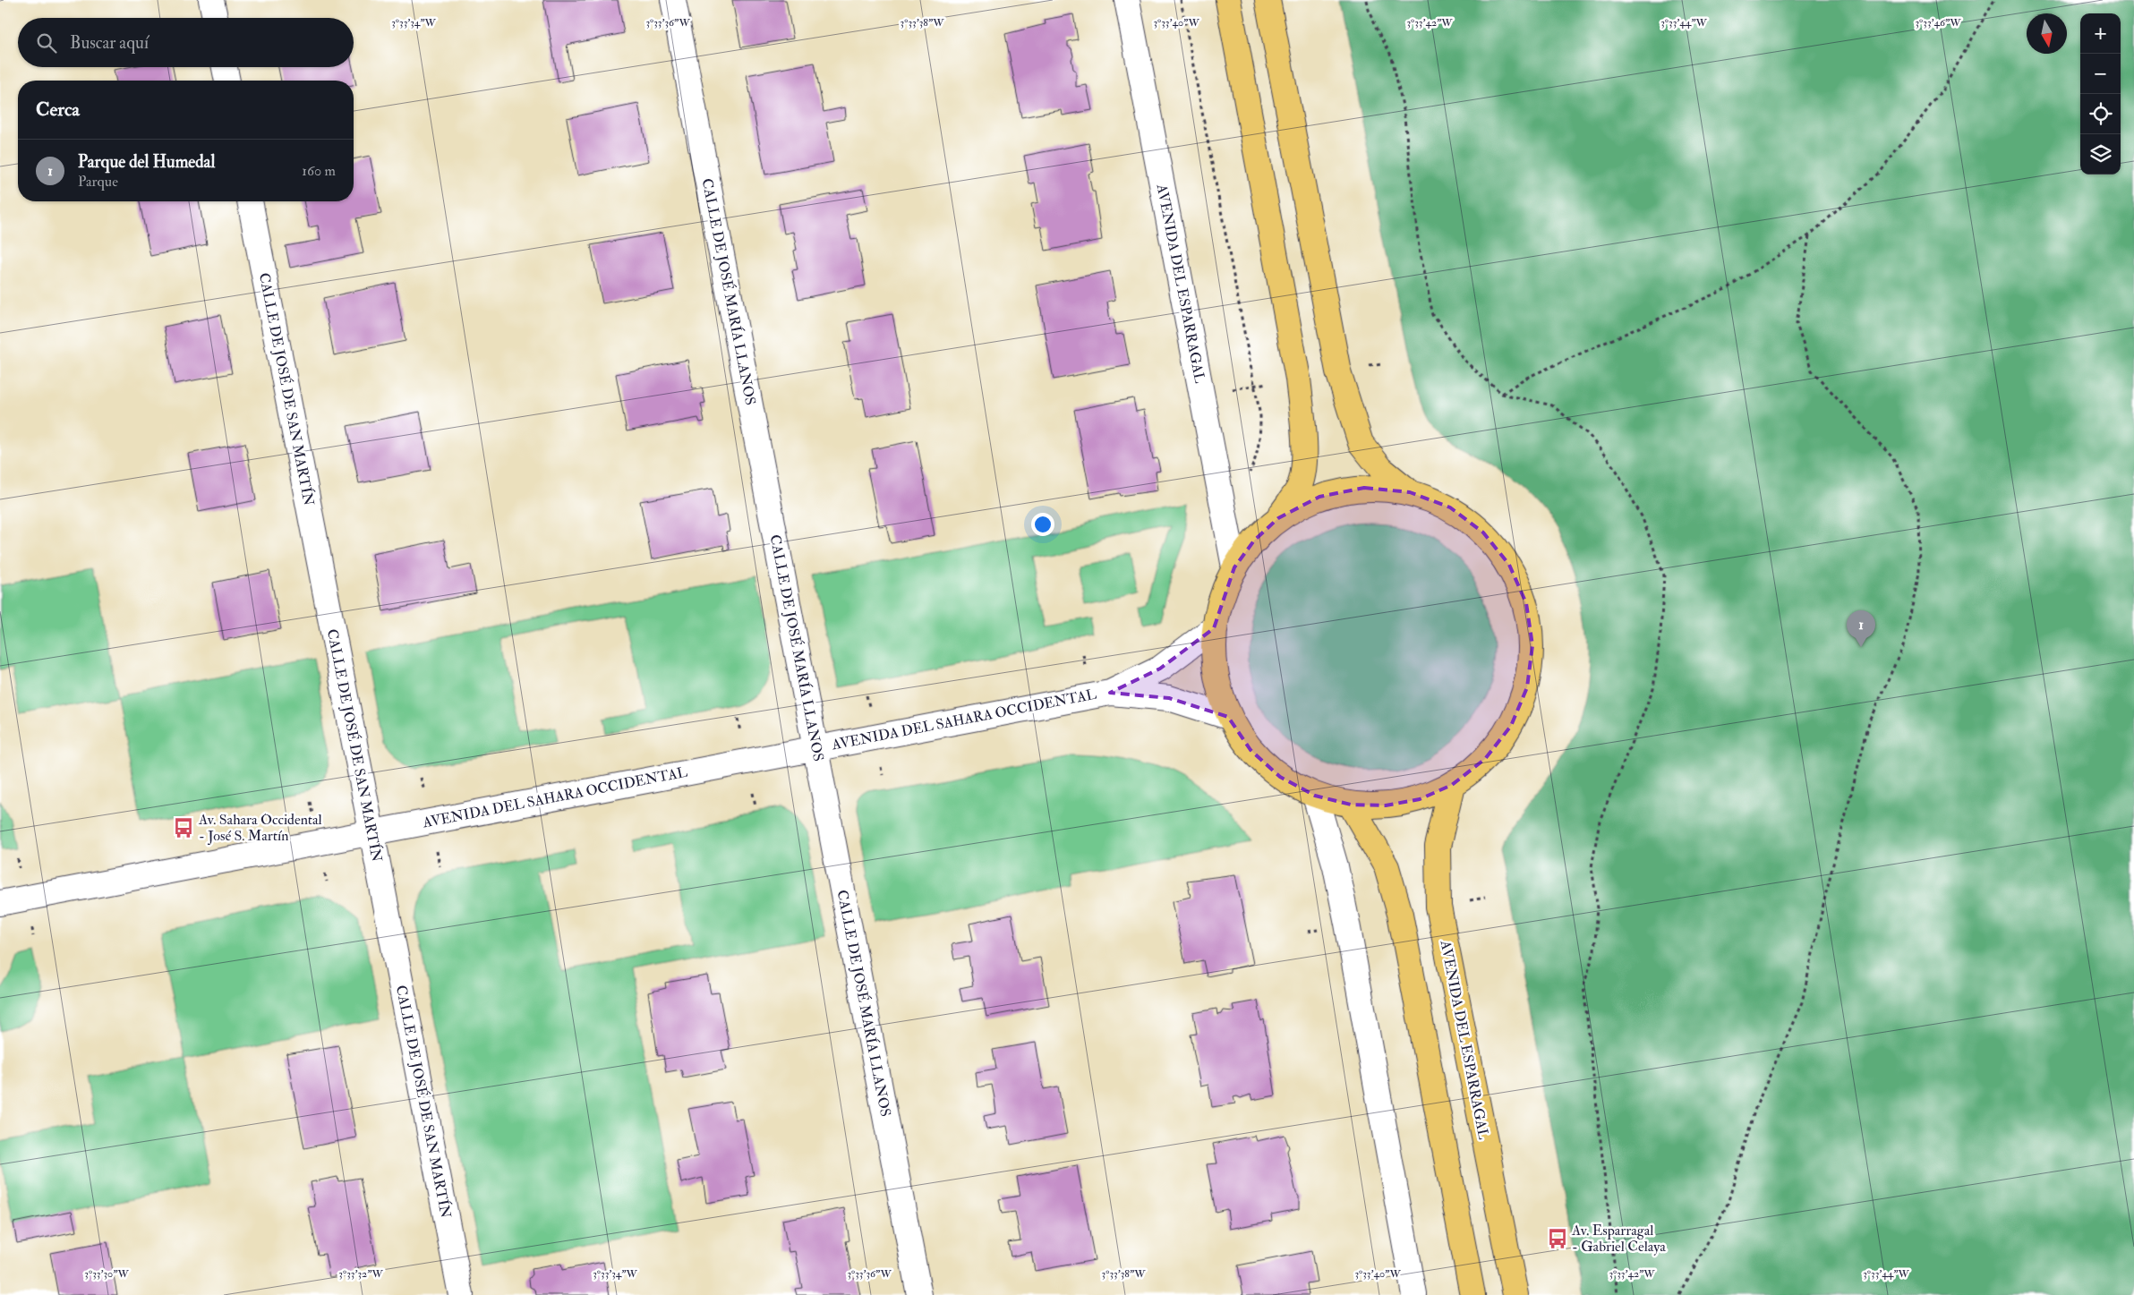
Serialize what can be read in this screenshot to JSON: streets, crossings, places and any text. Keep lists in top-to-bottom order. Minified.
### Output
{"streets":{"main road":["AVENIDA DEL ESPARRAGAL"],"street":["CALLE DE JOSÉ MARÍA LLANOS","CALLE DE JOSÉ DE SAN MARTÍN","AVENIDA DEL SAHARA OCCIDENTAL"]},"crossings":[["CALLE DE JOSÉ MARÍA LLANOS","AVENIDA DEL SAHARA OCCIDENTAL"],["CALLE DE JOSÉ DE SAN MARTÍN","AVENIDA DEL SAHARA OCCIDENTAL"]],"places":{"bus stop":["Av. Sahara Occidental - José S. Martín","Av. Esparragal - Gabriel Celaya"]},"north":"bottom","page":{"map_buttons":["+","−"],"search":"Buscar aquí","heading":"Cerca","list":[{"mark":"1","name":"Parque del Humedal","note":"Parque","value":"160 m"}],"pins":"1"},"coordinates":["3°33'34\"W","3°33'36\"W","3°33'38\"W","3°33'40\"W","3°33'42\"W","3°33'44\"W","3°33'46\"W","3°33'30\"W","3°33'32\"W"]}
